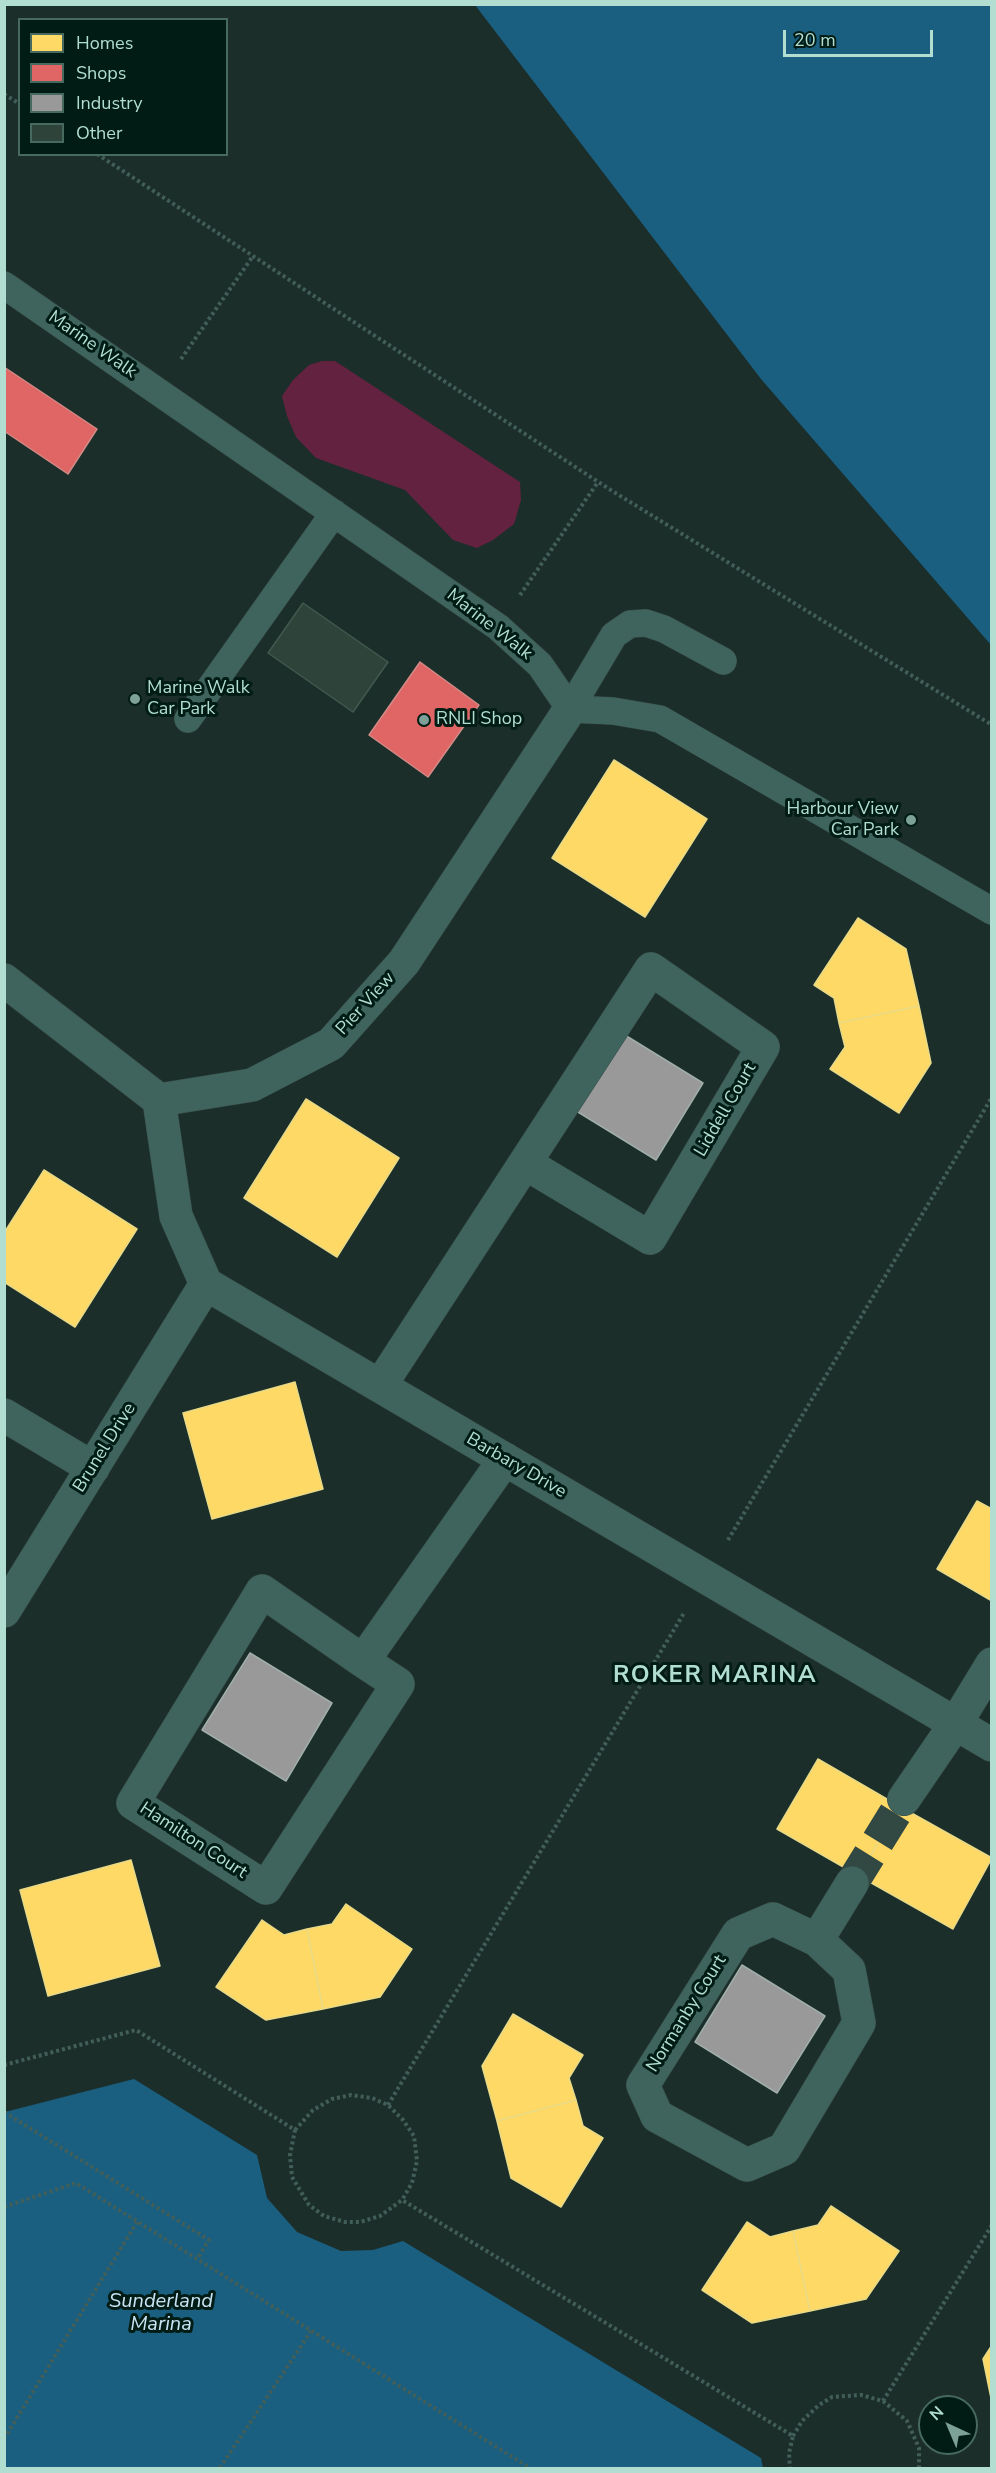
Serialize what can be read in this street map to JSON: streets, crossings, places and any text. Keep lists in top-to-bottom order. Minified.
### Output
{"streets":{"street":["Pier View","Liddell Court","Brunel Drive","Barbary Drive","Hamilton Court","Normanby Court"],"lane":["Marine Walk"]},"crossings":[["Marine Walk","Pier View"],["Liddell Court","Barbary Drive"],["Brunel Drive","Barbary Drive"]],"districts":["ROKER MARINA"],"water":["Sunderland Marina"],"places":["Marine Walk Car Park","RNLI Shop","Harbour View Car Park"],"legend":["Homes","Shops","Industry","Other"],"scale_bar":"20 m","north":"top left"}
